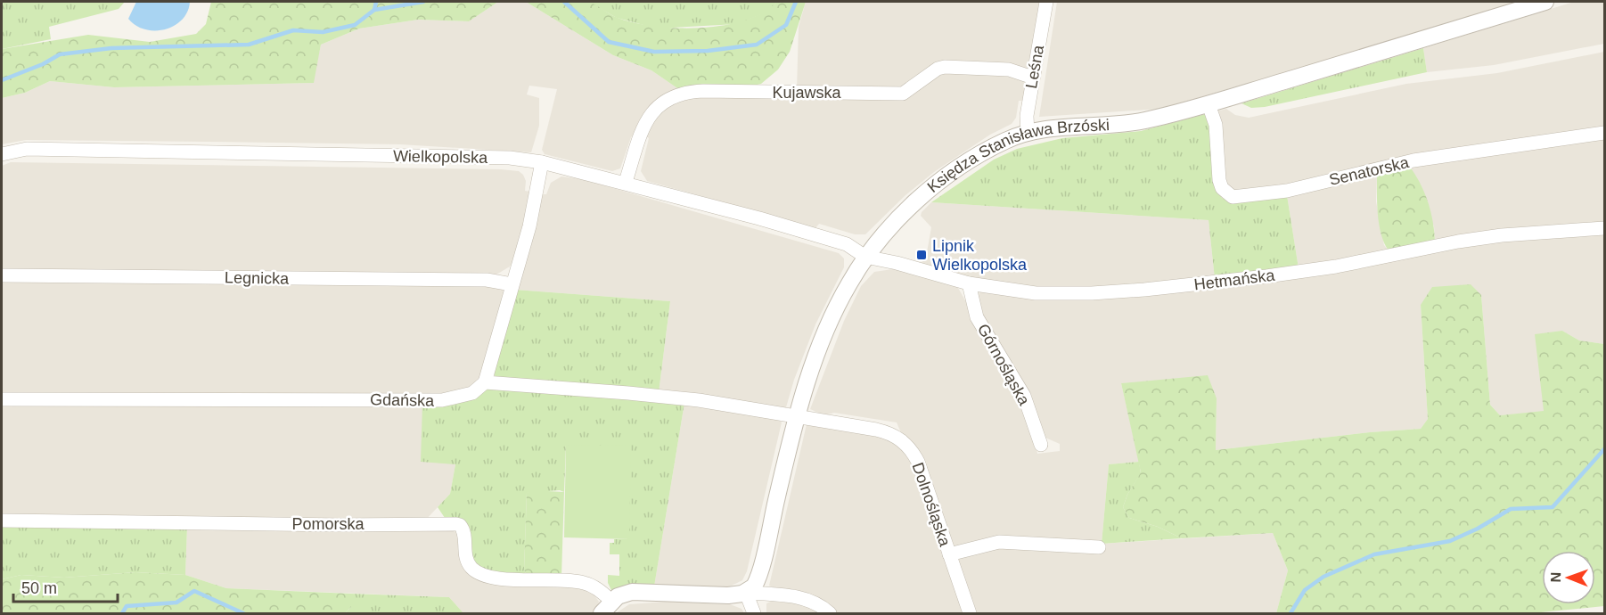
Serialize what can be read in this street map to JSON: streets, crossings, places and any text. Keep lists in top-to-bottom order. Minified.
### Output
{"streets":{"street":["Leśna","Kujawska","Wielkopolska","Księdza Stanisława Brzóski","Senatorska","Legnicka","Hetmańska","Górnośląska","Gdańska","Dolnośląska","Pomorska"]},"crossings":[["Leśna","Kujawska"],["Leśna","Księdza Stanisława Brzóski"],["Kujawska","Wielkopolska"],["Wielkopolska","Księdza Stanisława Brzóski"],["Wielkopolska","Hetmańska"],["Księdza Stanisława Brzóski","Senatorska"],["Księdza Stanisława Brzóski","Hetmańska"],["Księdza Stanisława Brzóski","Dolnośląska"],["Hetmańska","Górnośląska"]],"places":{"transit":["Lipnik Wielkopolska"]},"scale_bar":"50 m","north":"left"}
